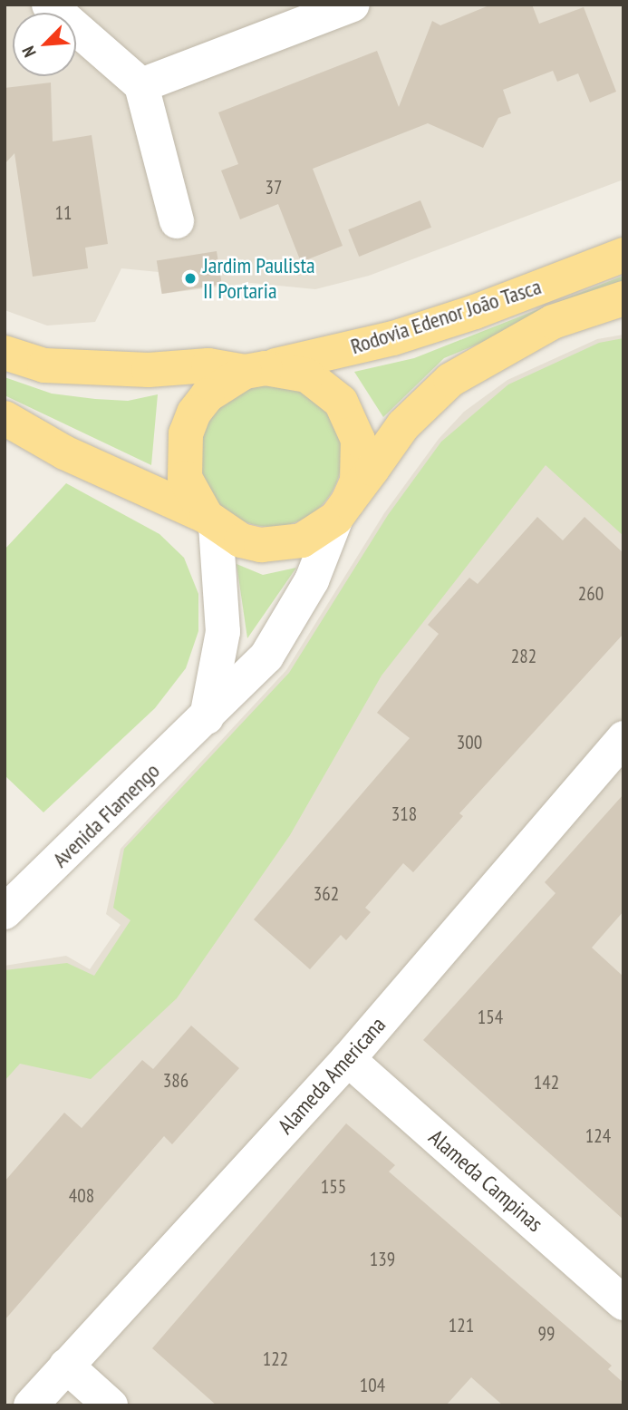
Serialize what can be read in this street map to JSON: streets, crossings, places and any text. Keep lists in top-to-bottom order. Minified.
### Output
{"streets":{"main road":["Rodovia Edenor João Tasca"],"street":["Avenida Flamengo","Alameda Americana","Alameda Campinas"]},"crossings":[["Rodovia Edenor João Tasca","Avenida Flamengo"],["Alameda Americana","Alameda Campinas"]],"places":["Jardim Paulista II Portaria"],"house_numbers":["37","11","260","282","300","318","362","154","386","142","124","155","408","139","121","99","122","104"],"north":"bottom left"}
